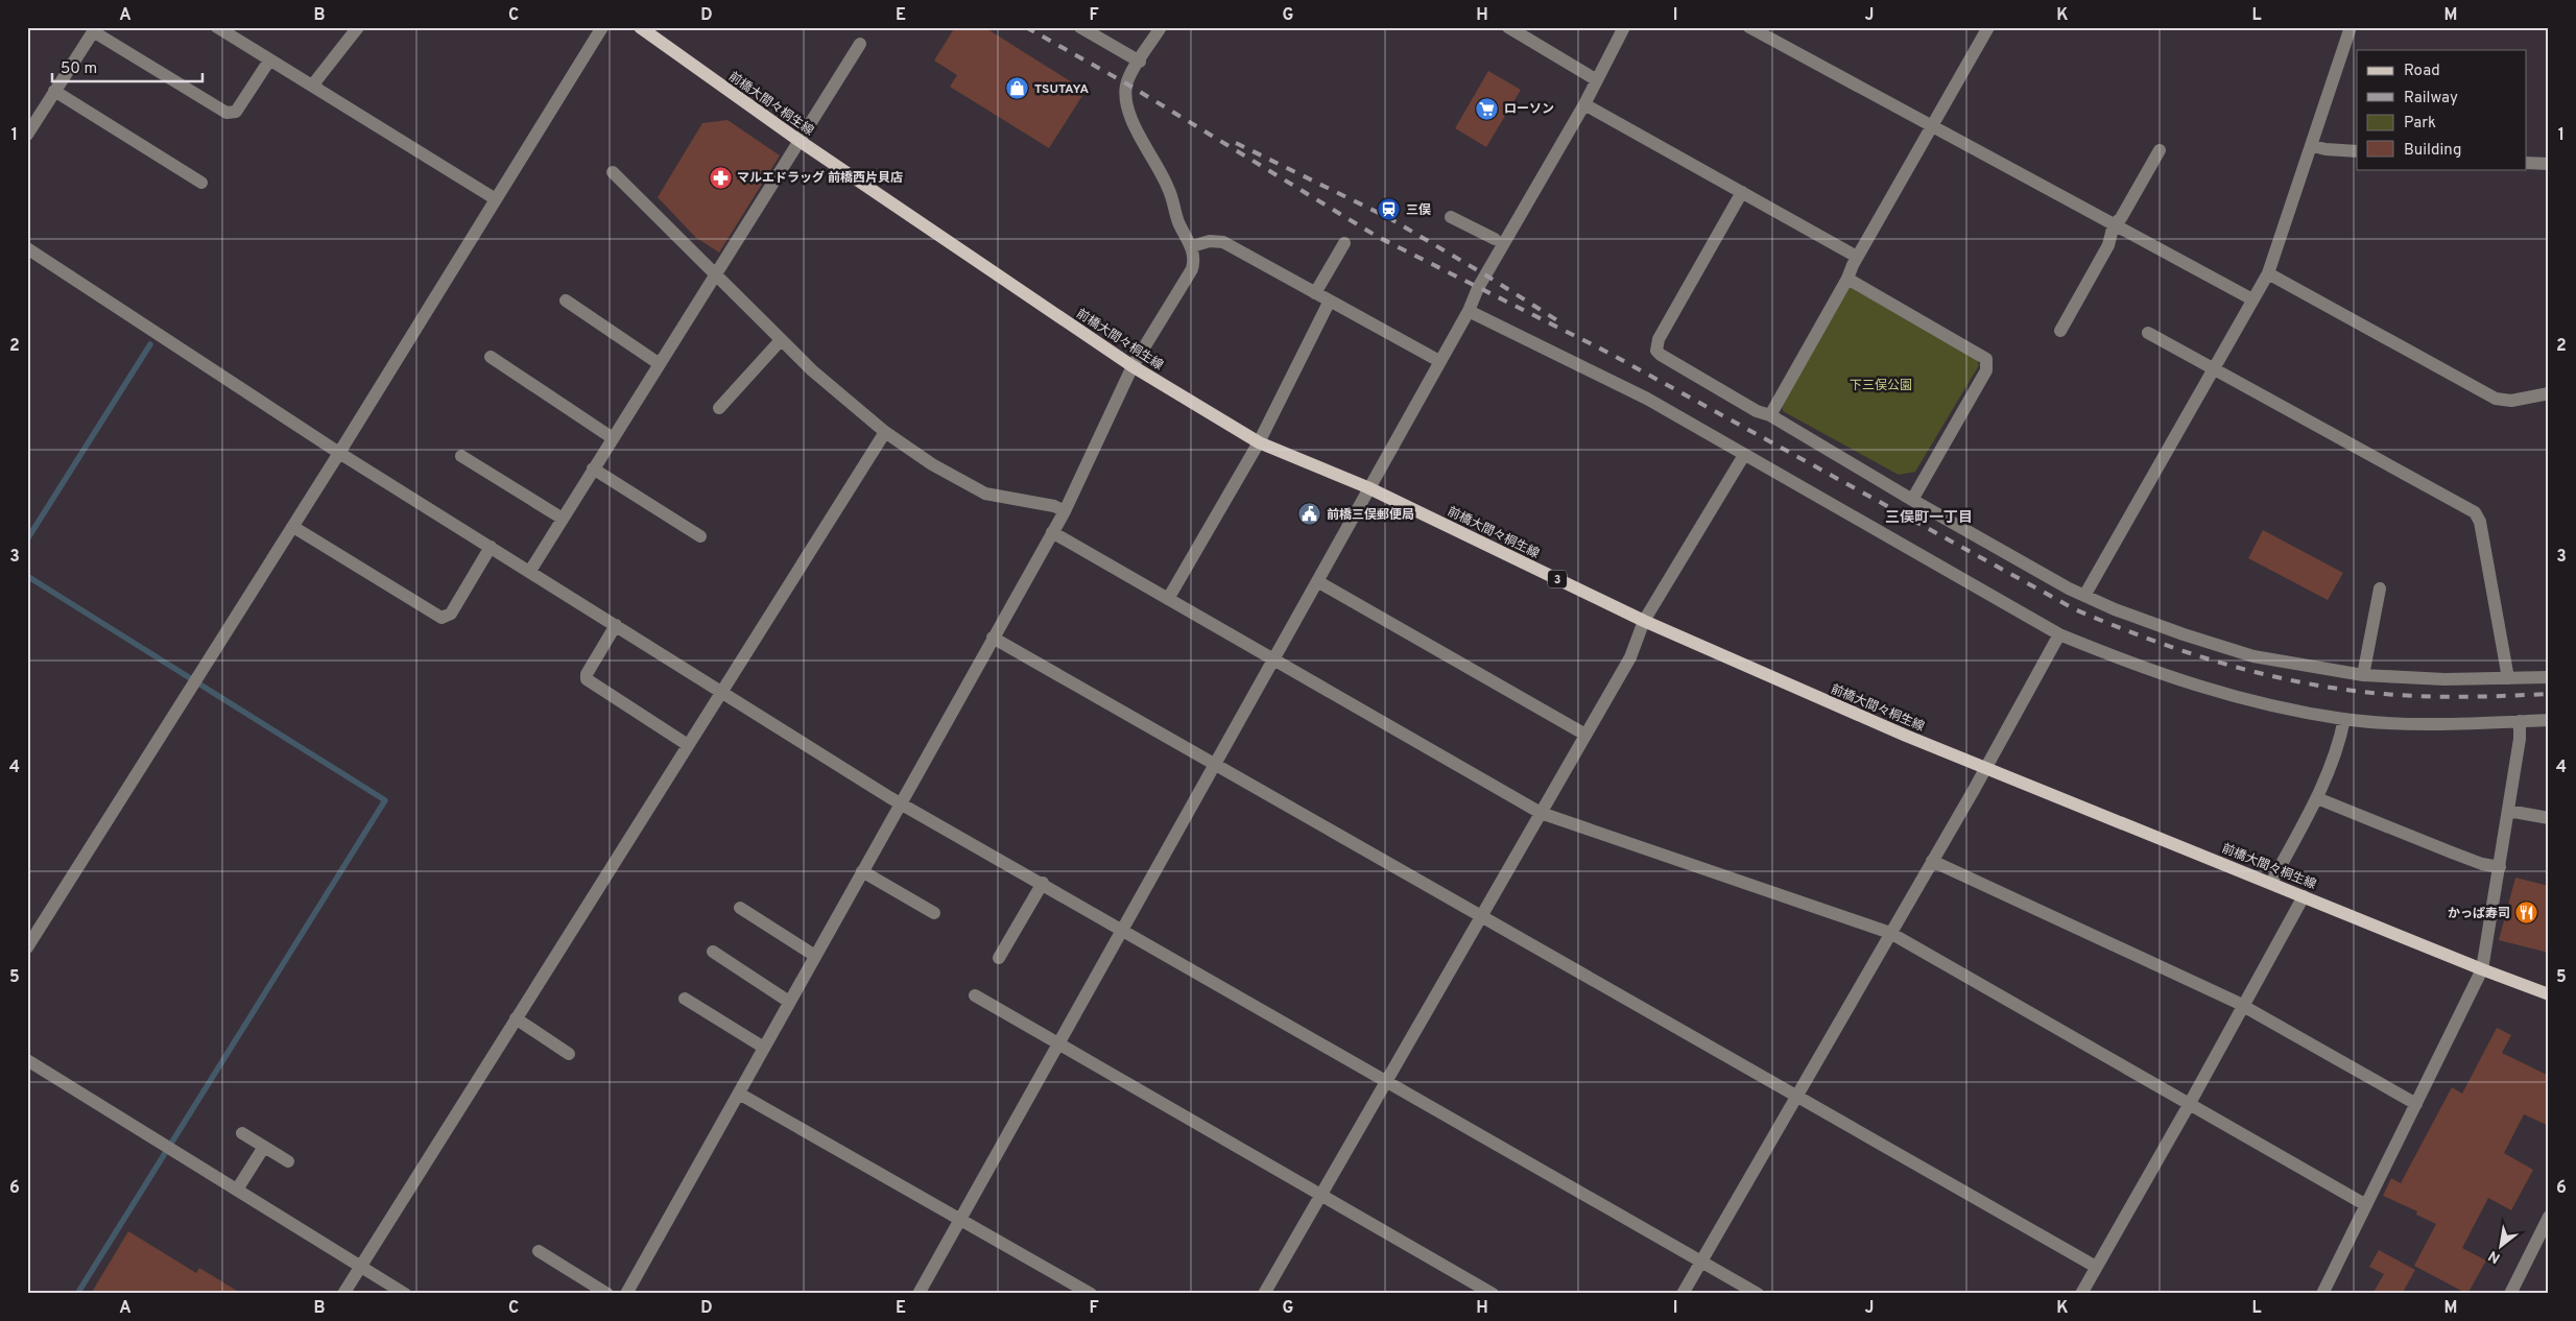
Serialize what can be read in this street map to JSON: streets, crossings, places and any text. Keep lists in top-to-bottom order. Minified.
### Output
{"streets":{"main road":["前橋大間々桐生線","3"]},"districts":["三俣町一丁目"],"parks":["下三俣公園"],"places":{"shop":["TSUTAYA"],"supermarket":["ローソン"],"pharmacy":["マルエドラッグ 前橋西片貝店"],"station":["三俣"],"public building":["前橋三俣郵便局"],"restaurant":["かっぱ寿司"]},"legend":["Road","Railway","Park","Building"],"scale_bar":"50 m","north":"bottom left","grid":{"columns":["A","B","C","D","E","F","G","H","I","J","K","L","M"],"rows":["1","2","3","4","5","6"]}}
